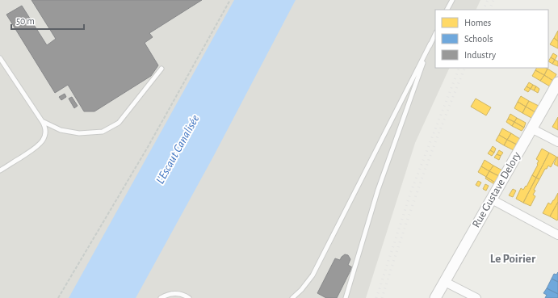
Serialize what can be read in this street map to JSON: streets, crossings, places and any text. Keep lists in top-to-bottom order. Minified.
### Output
{"streets":{"street":["Rue Gustave Delory"]},"districts":["Le Poirier"],"water":["L'Escaut Canalisée"],"legend":["Homes","Schools","Industry"],"scale_bar":"50 m"}
